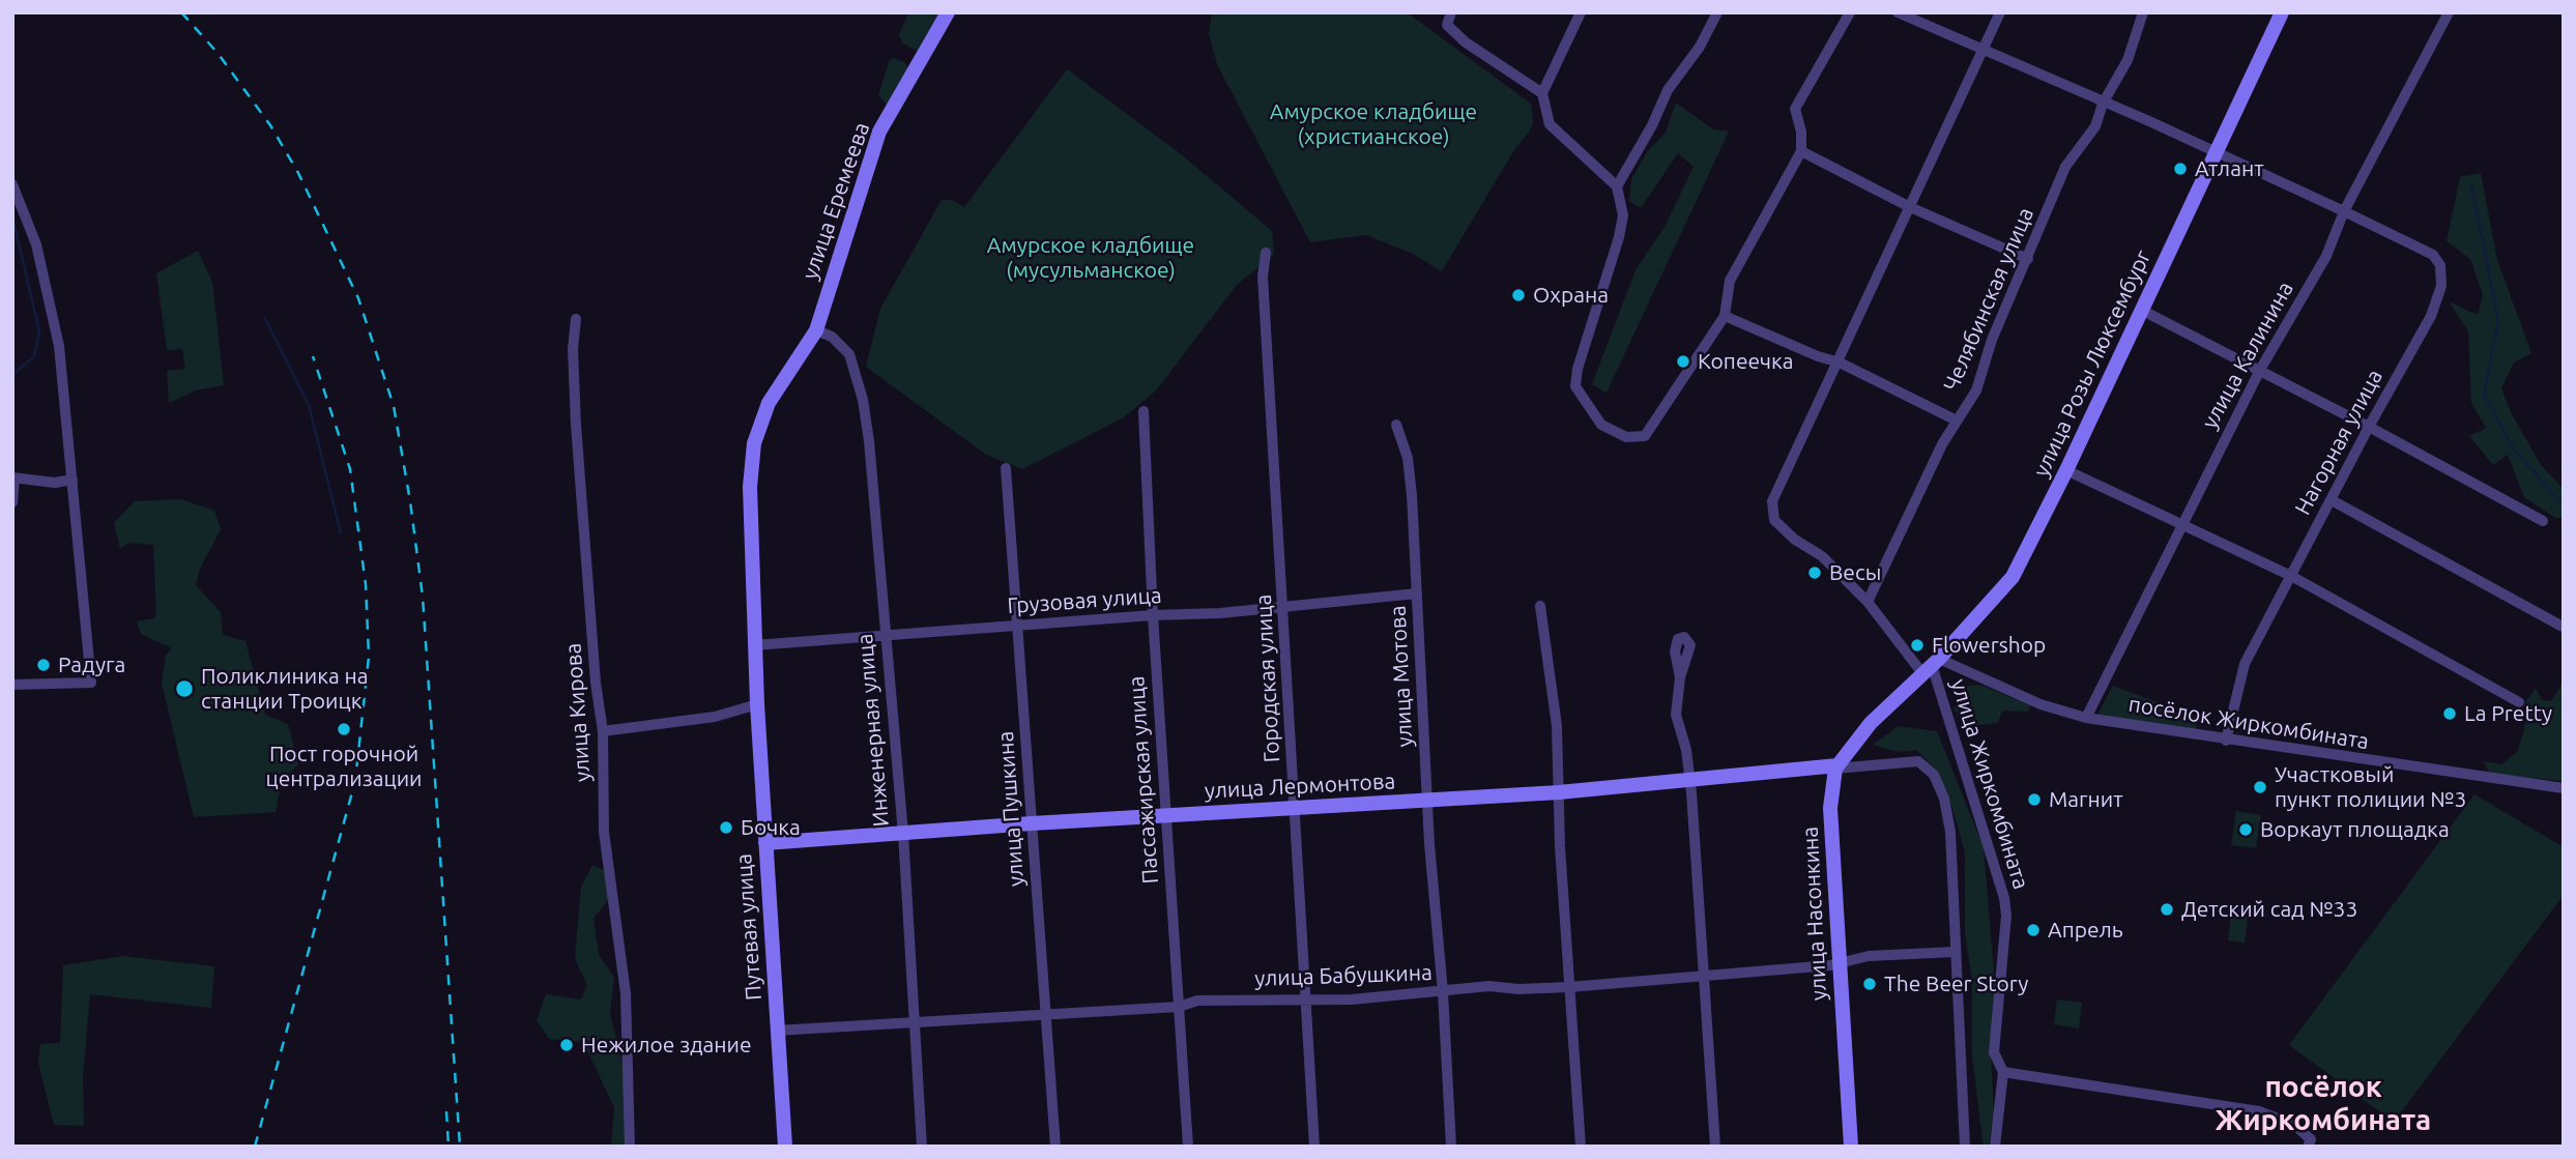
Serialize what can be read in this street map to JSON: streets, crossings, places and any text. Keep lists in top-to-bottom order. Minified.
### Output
{"streets":{"street":["улица Еремеева","Челябинская улица","улица Калинина","улица Розы Люксембург","Нагорная улица","Грузовая улица","улица Мотова","Городская улица","улица Кирова","посёлок Жиркомбината","Инженерная улица","Пассажирская улица","улица Жиркомбината","улица Лермонтова","улица Пушкина","улица Насонкина","Путевая улица","улица Бабушкина"]},"crossings":[["улица Еремеева","Инженерная улица"],["улица Еремеева","Путевая улица"],["Челябинская улица","Нагорная улица"],["улица Калинина","Нагорная улица"],["улица Калинина","посёлок Жиркомбината"],["улица Розы Люксембург","Нагорная улица"],["улица Розы Люксембург","посёлок Жиркомбината"],["улица Розы Люксембург","улица Жиркомбината"],["улица Розы Люксембург","улица Насонкина"],["Нагорная улица","посёлок Жиркомбината"],["Грузовая улица","улица Мотова"],["Грузовая улица","Городская улица"],["Грузовая улица","Инженерная улица"],["Грузовая улица","Пассажирская улица"],["Грузовая улица","улица Пушкина"],["Грузовая улица","Путевая улица"],["улица Мотова","улица Лермонтова"],["улица Мотова","улица Бабушкина"],["Городская улица","улица Лермонтова"],["Городская улица","улица Бабушкина"],["посёлок Жиркомбината","улица Жиркомбината"],["Инженерная улица","улица Лермонтова"],["Инженерная улица","Путевая улица"],["Инженерная улица","улица Бабушкина"],["Пассажирская улица","улица Лермонтова"],["Пассажирская улица","улица Бабушкина"],["улица Лермонтова","улица Пушкина"],["улица Лермонтова","улица Насонкина"],["улица Лермонтова","Путевая улица"],["улица Пушкина","улица Бабушкина"],["улица Насонкина","улица Бабушкина"],["Путевая улица","улица Бабушкина"]],"districts":["посёлок Жиркомбината"],"parks":["Амурское кладбище (христианское)","Амурское кладбище (мусульманское)"],"places":["Атлант","Охрана","Копеечка","Весы","Flowershop","Радуга","Поликлиника на станции Троицк","La Pretty","Пост горочной централизации","Участковый пункт полиции №3","Магнит","Бочка","Воркаут площадка","Детский сад №33","Апрель","The Beer Story","Нежилое здание"]}
